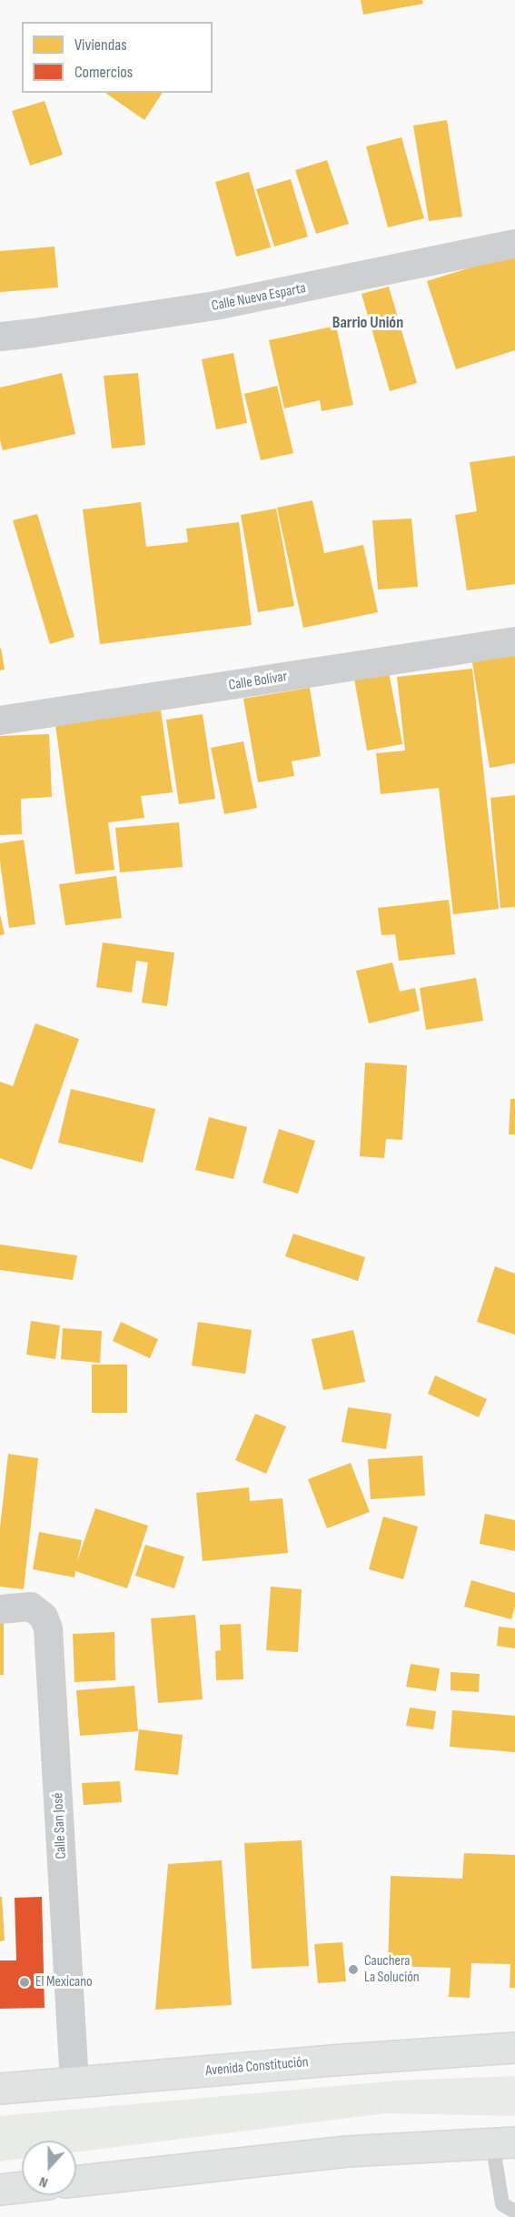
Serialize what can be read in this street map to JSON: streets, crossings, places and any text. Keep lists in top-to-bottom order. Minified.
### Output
{"streets":{"main road":["Avenida Constitución"],"street":["Calle Nueva Esparta","Calle Bolívar","Calle San José"]},"crossings":[["Calle San José","Avenida Constitución"]],"districts":["Barrio Unión"],"places":["Cauchera La Solución","El Mexicano"],"legend":["Viviendas","Comercios"],"north":"bottom"}
